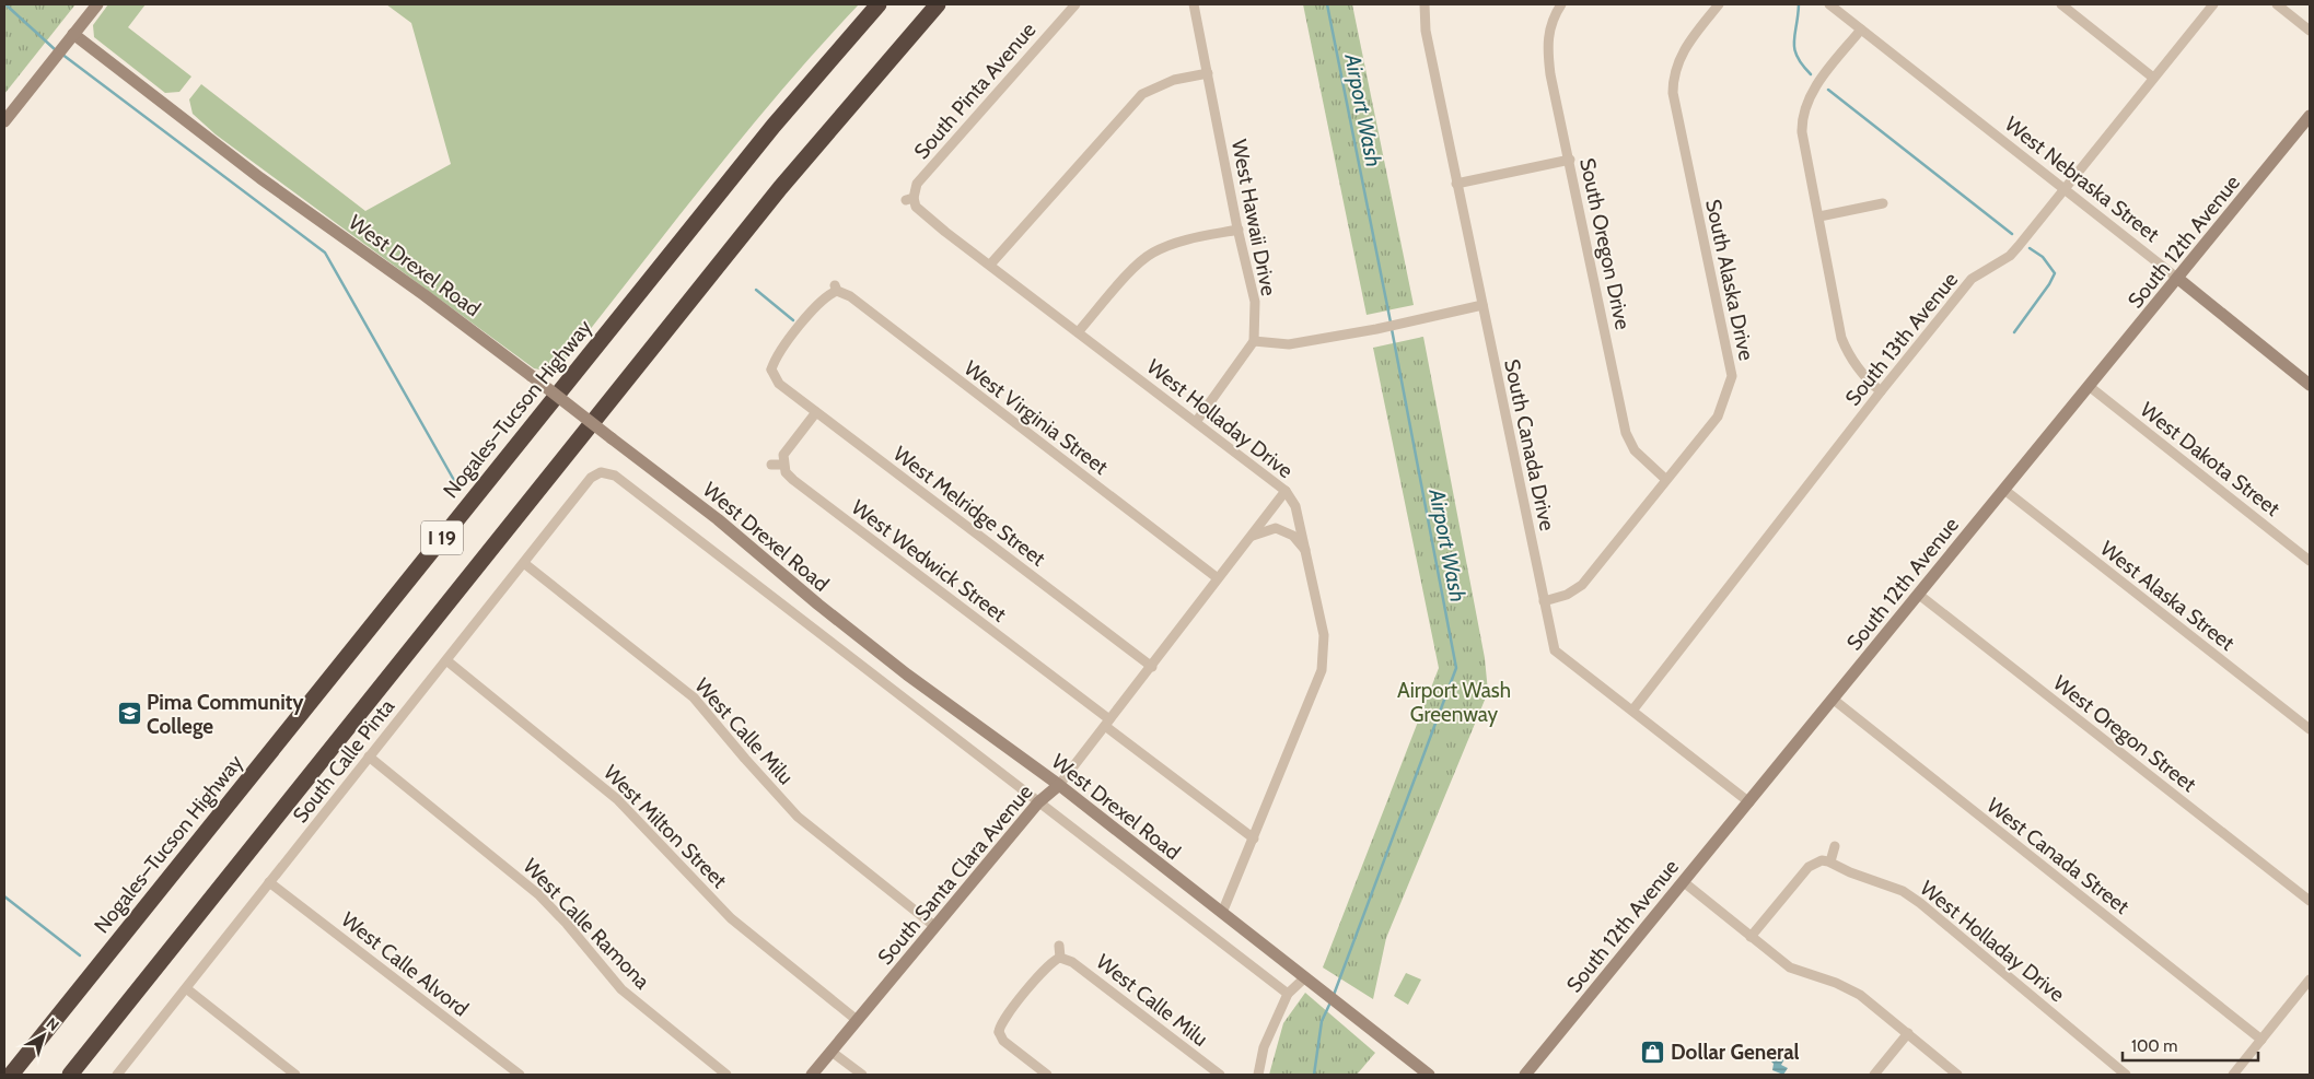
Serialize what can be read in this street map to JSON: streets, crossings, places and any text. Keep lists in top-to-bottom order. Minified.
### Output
{"streets":{"highway":["Nogales–Tucson Highway","I 19"],"street":["South Pinta Avenue","West Nebraska Street","West Hawaii Drive","South 12th Avenue","South Oregon Drive","West Drexel Road","South Alaska Drive","South 13th Avenue","West Virginia Street","West Holladay Drive","South Canada Drive","West Dakota Street","West Melridge Street","West Wedwick Street","West Alaska Street","West Calle Milu","West Oregon Street","South Calle Pinta","West Milton Street","West Canada Street","South Santa Clara Avenue","West Calle Ramona","West Calle Alvord"]},"crossings":[["South Pinta Avenue","West Holladay Drive"],["West Nebraska Street","South 12th Avenue"],["West Nebraska Street","South 13th Avenue"],["South 12th Avenue","South Canada Drive"],["South 12th Avenue","West Dakota Street"],["South 12th Avenue","West Alaska Street"],["South 12th Avenue","West Oregon Street"],["South 12th Avenue","West Canada Street"],["South Oregon Drive","South Alaska Drive"],["West Drexel Road","West Holladay Drive"],["West Drexel Road","South Calle Pinta"],["West Drexel Road","South Santa Clara Avenue"],["South Alaska Drive","South Canada Drive"],["South 13th Avenue","South Canada Drive"],["West Virginia Street","West Melridge Street"],["West Virginia Street","South Santa Clara Avenue"],["West Holladay Drive","West Wedwick Street"],["West Holladay Drive","South Santa Clara Avenue"],["West Melridge Street","South Santa Clara Avenue"],["West Wedwick Street","South Santa Clara Avenue"],["West Calle Milu","South Calle Pinta"],["West Calle Milu","South Santa Clara Avenue"],["South Calle Pinta","West Milton Street"],["South Calle Pinta","West Calle Ramona"],["South Calle Pinta","West Calle Alvord"],["West Milton Street","South Santa Clara Avenue"]],"water":["Airport Wash"],"parks":["Airport Wash Greenway"],"places":{"school or university":["Pima Community College"],"shop":["Dollar General"]},"scale_bar":"100 m","north":"top right"}
